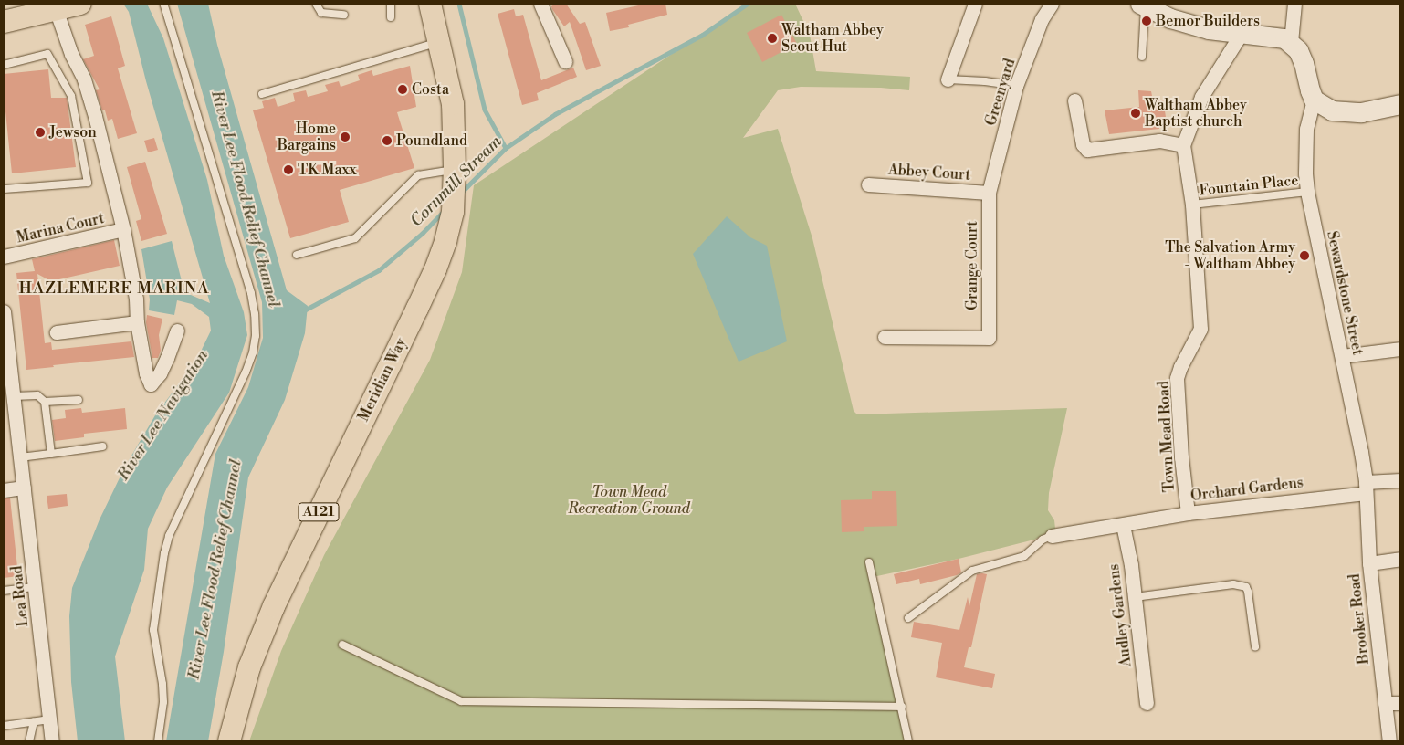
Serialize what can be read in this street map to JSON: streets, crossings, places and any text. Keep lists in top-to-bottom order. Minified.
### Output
{"streets":{"main road":["Meridian Way","A121"],"street":["Greenyard","Abbey Court","Marina Court","Grange Court","Sewardstone Street","Town Mead Road","Orchard Gardens","Lea Road","Audley Gardens","Brooker Road"],"lane":["Fountain Place"]},"crossings":[["Greenyard","Abbey Court"],["Greenyard","Grange Court"],["Abbey Court","Grange Court"],["Fountain Place","Sewardstone Street"],["Fountain Place","Town Mead Road"],["Sewardstone Street","Orchard Gardens"],["Sewardstone Street","Brooker Road"],["Town Mead Road","Orchard Gardens"],["Orchard Gardens","Audley Gardens"],["Orchard Gardens","Brooker Road"]],"districts":["HAZLEMERE MARINA"],"water":["Cornmill Stream","River Lee Flood Relief Channel","River Lee Navigation"],"parks":["Town Mead Recreation Ground"],"places":["Bemor Builders","Waltham Abbey Scout Hut","Costa","Waltham Abbey Baptist church","Jewson","Home Bargains","Poundland","TK Maxx","The Salvation Army - Waltham Abbey"]}
